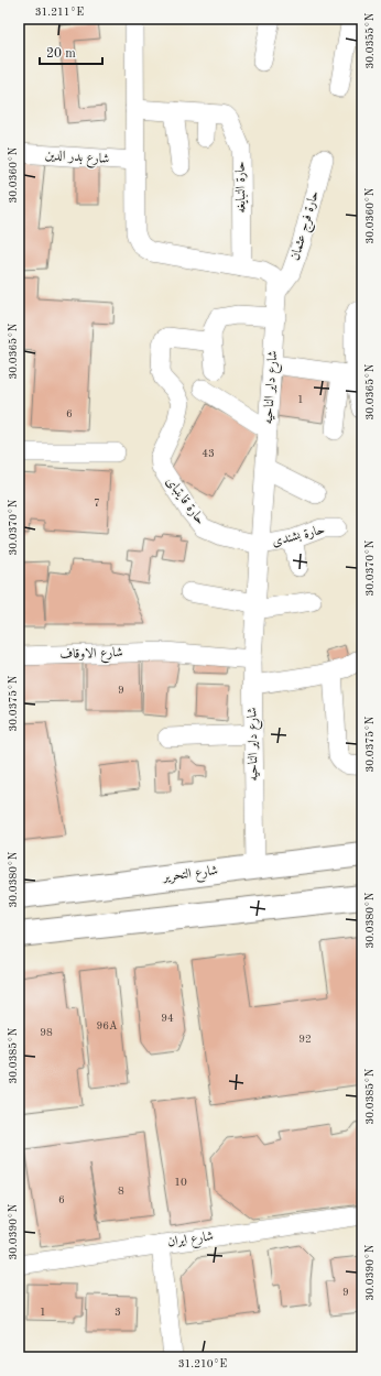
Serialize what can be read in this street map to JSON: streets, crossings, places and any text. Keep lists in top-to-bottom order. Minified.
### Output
{"streets":{"main road":["شارع التحرير"],"street":["شارع بدر الدين","حارة النبايغه","حارة فرج عثمان","شارع داير الناحيه","حارة قايتباى","حارة بشندى","شارع الاوقاف","شارع ايران"]},"crossings":[["حارة فرج عثمان","شارع داير الناحيه"],["شارع داير الناحيه","حارة قايتباى"],["شارع داير الناحيه","حارة بشندى"],["شارع داير الناحيه","شارع الاوقاف"],["شارع داير الناحيه","شارع التحرير"],["حارة قايتباى","حارة بشندى"]],"house_numbers":["1","6","43","7","9","94","96A","98","92","10","8","6","9","1","3"],"scale_bar":"20 m","coordinates":["31.211°E","30.0355°N","30.0360°N","30.0365°N","30.0370°N","30.0375°N","30.0380°N","30.0385°N","30.0390°N","31.210°E"]}
